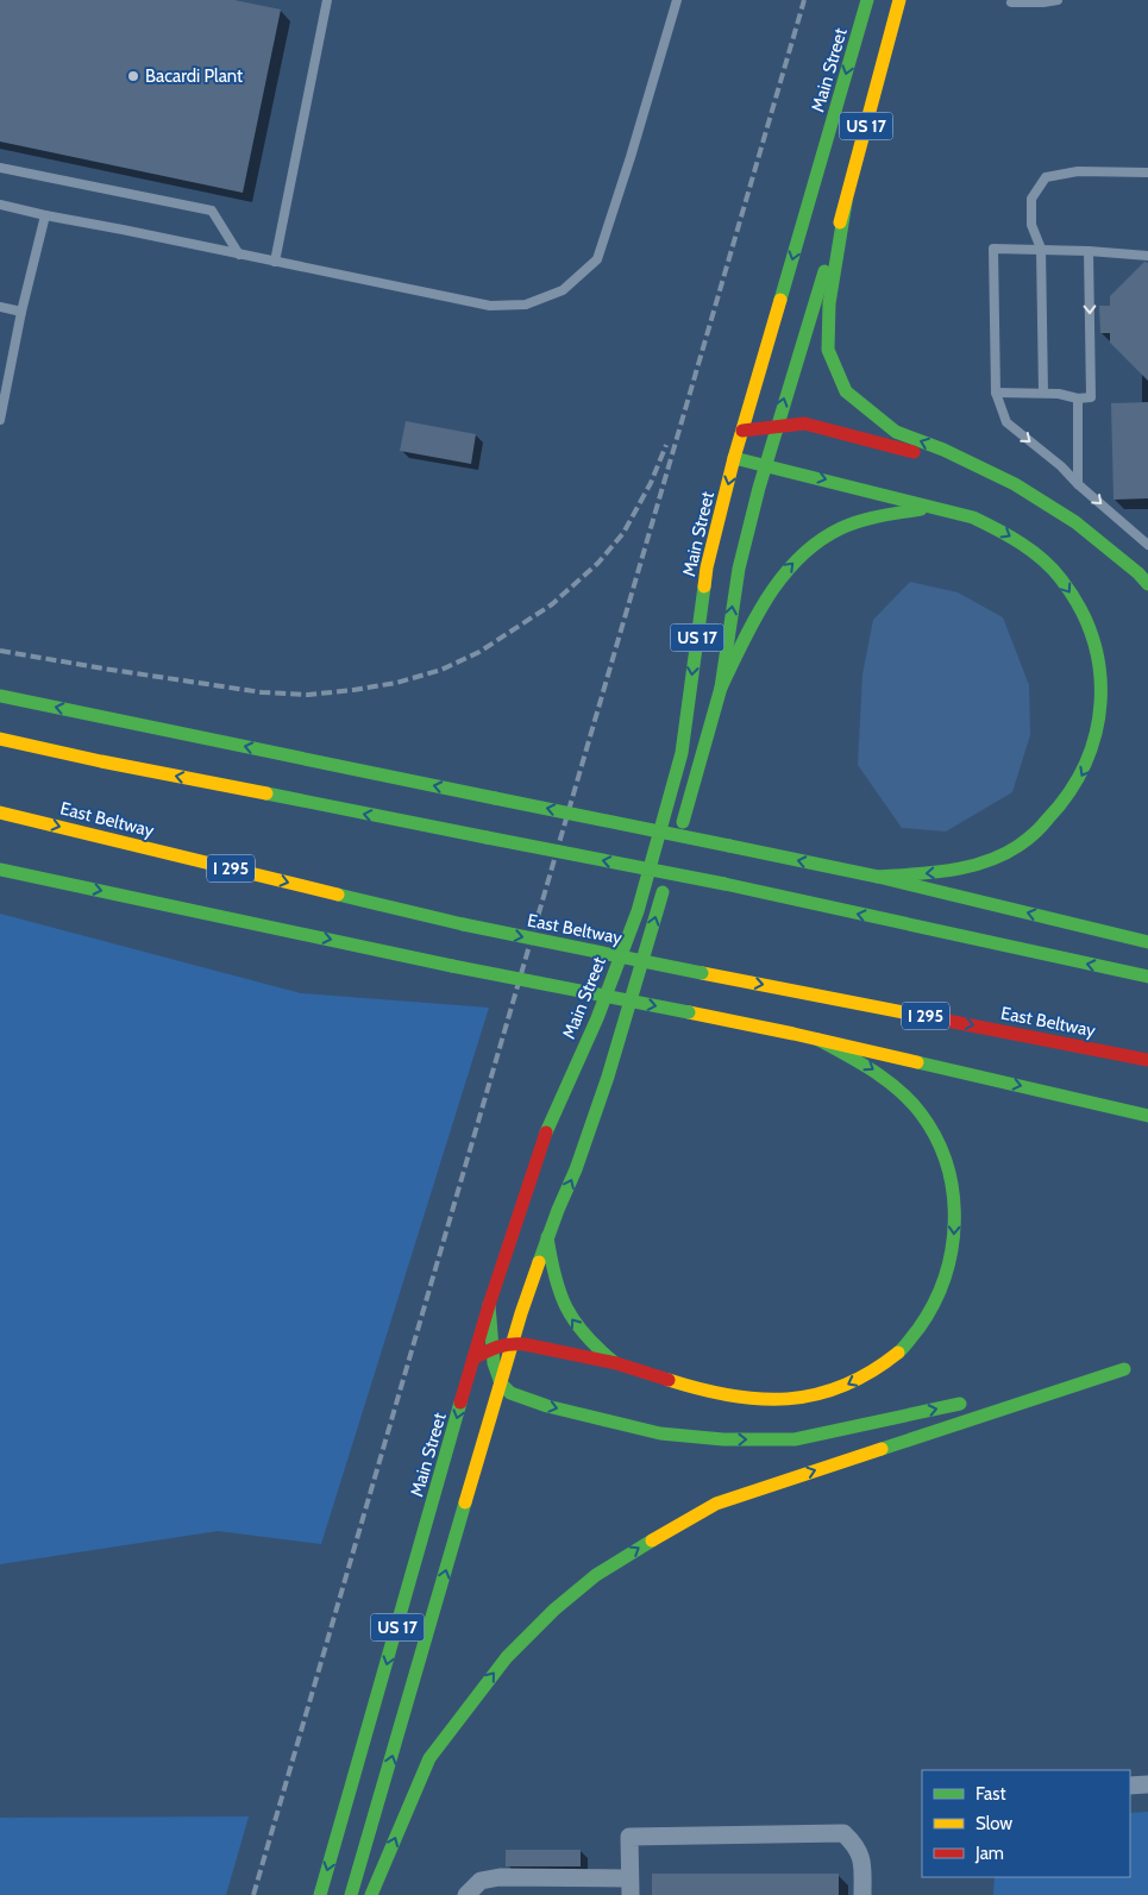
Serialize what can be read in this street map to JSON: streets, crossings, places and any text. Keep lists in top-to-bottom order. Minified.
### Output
{"streets":{"main road":["Main Street","US 17","East Beltway","I 295"]},"places":["Bacardi Plant"],"legend":["Fast","Slow","Jam"]}
